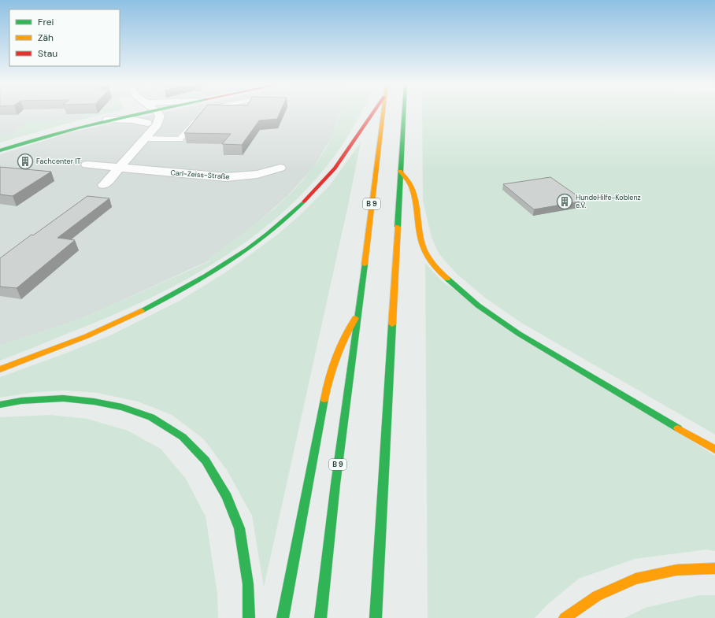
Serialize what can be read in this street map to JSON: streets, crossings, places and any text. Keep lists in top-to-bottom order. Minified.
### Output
{"streets":{"main road":["B 9"],"street":["Carl-Zeiss-Straße"]},"places":{"building":["Fachcenter IT","HundeHilfe-Koblenz e.V."]},"legend":["Frei","Zäh","Stau"]}
